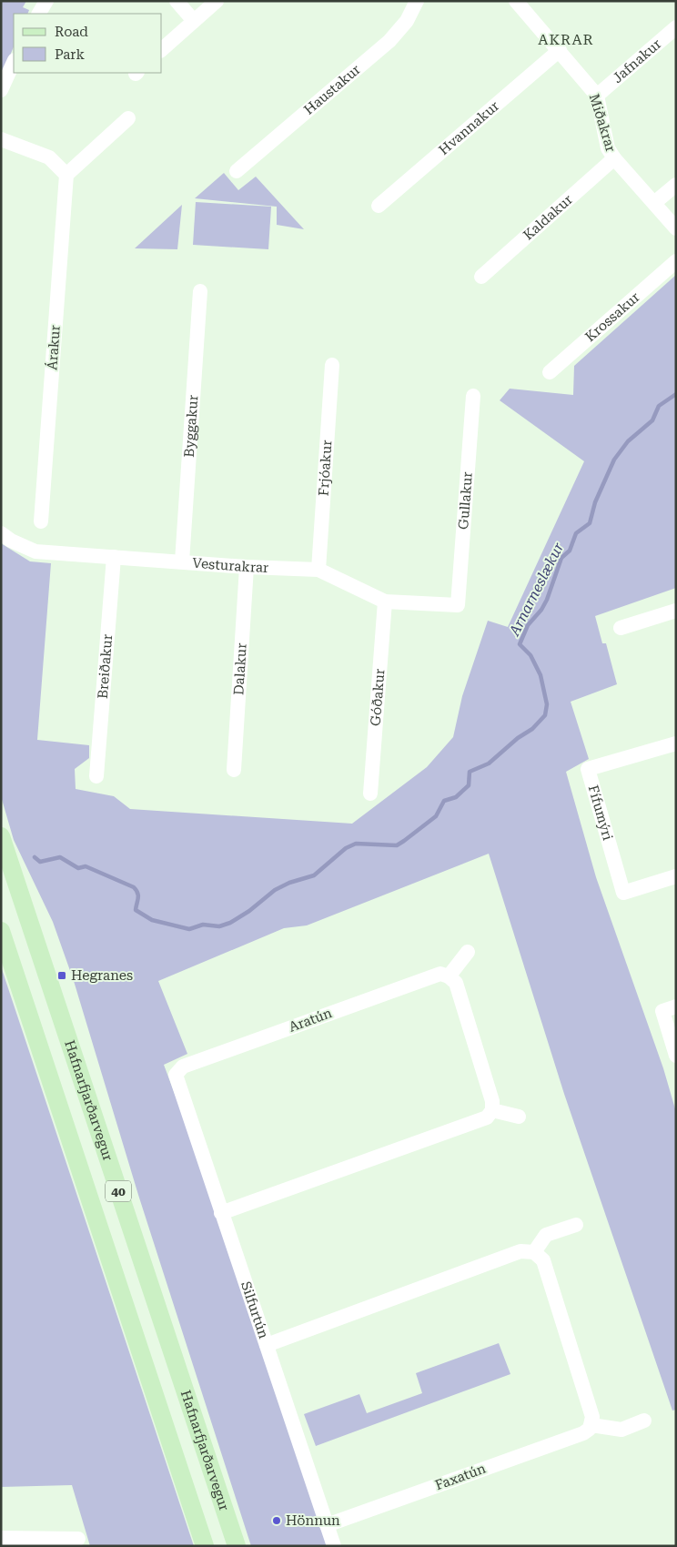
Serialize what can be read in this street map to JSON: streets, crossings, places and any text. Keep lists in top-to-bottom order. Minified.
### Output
{"streets":{"main road":["Hafnarfjarðarvegur","40"],"street":["Jafnakur","Haustakur","Miðakrar","Hvannakur","Kaldakur","Krossakur","Árakur","Byggakur","Frjóakur","Gullakur","Vesturakrar","Breiðakur","Dalakur","Góðakur","Fífumýri","Aratún","Silfurtún","Faxatún"]},"crossings":[["Jafnakur","Miðakrar"],["Miðakrar","Hvannakur"],["Miðakrar","Kaldakur"],["Byggakur","Vesturakrar"],["Frjóakur","Vesturakrar"],["Gullakur","Vesturakrar"],["Vesturakrar","Breiðakur"],["Vesturakrar","Dalakur"],["Vesturakrar","Góðakur"],["Aratún","Silfurtún"],["Silfurtún","Faxatún"]],"districts":["AKRAR"],"water":["Arnarneslækur"],"places":{"transit":["Hegranes"],"other":["Hönnun"]},"legend":["Road","Park"]}
